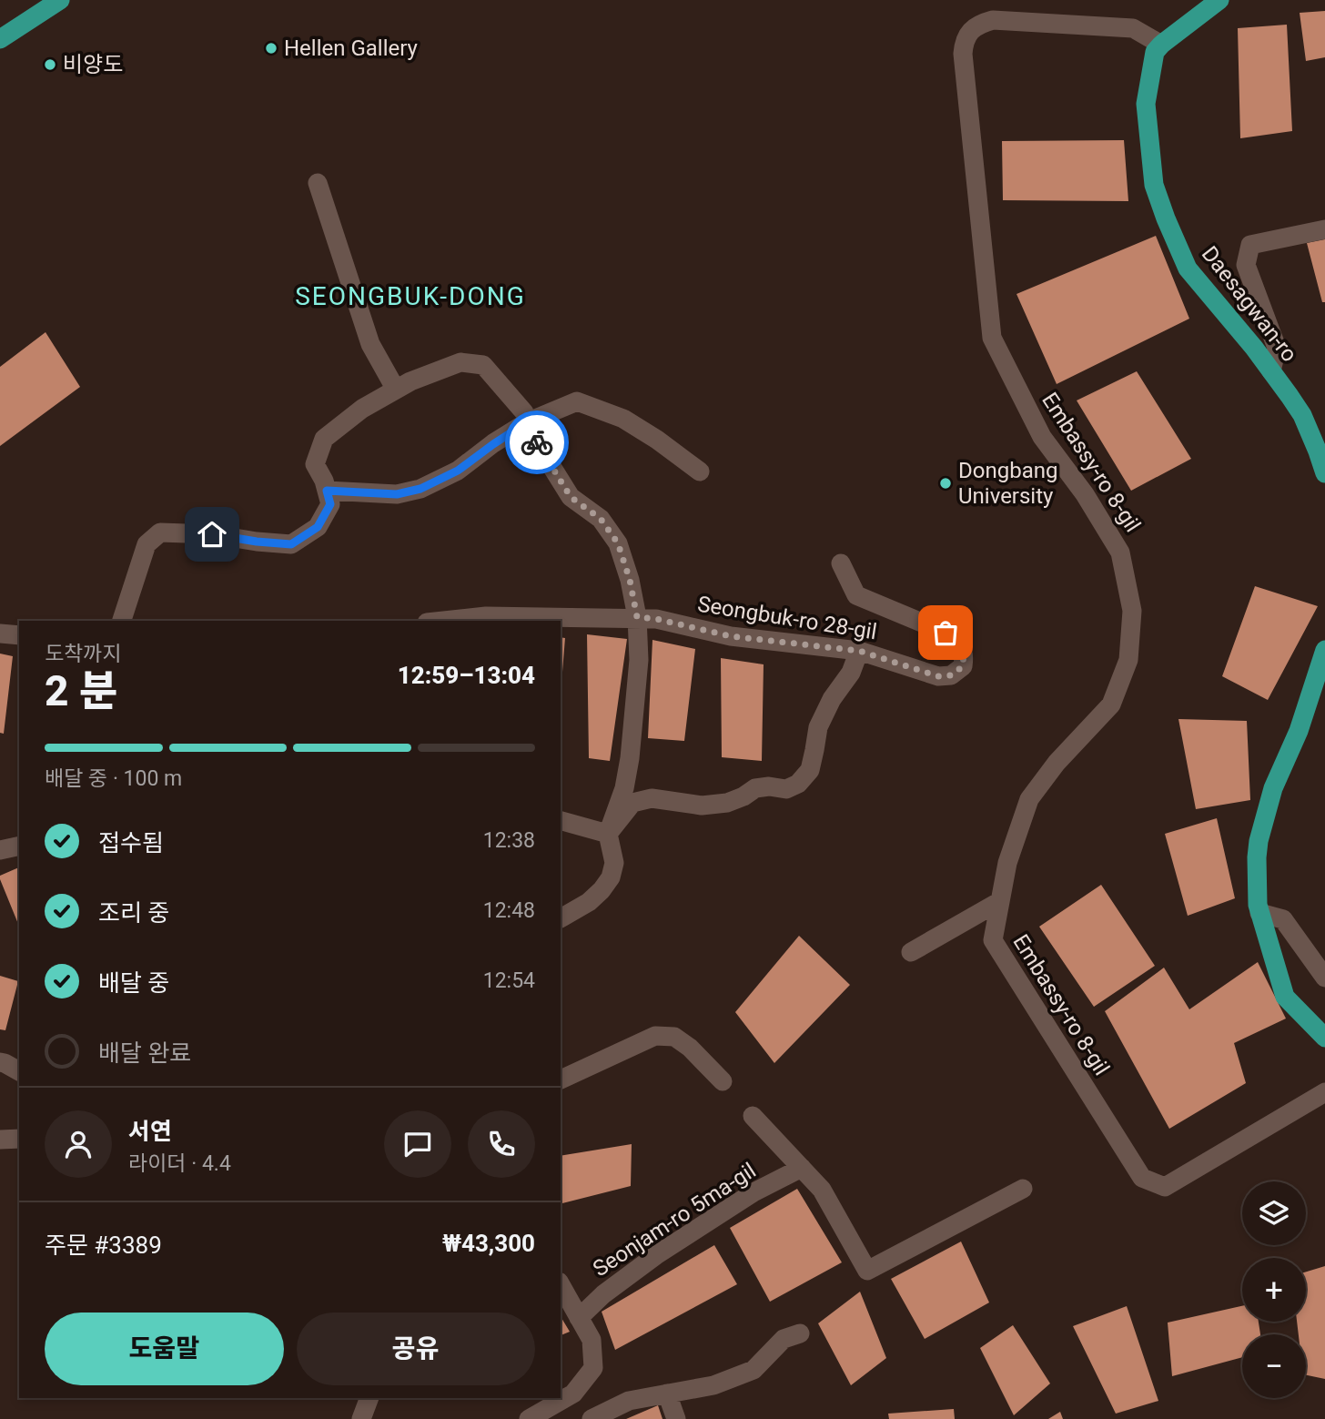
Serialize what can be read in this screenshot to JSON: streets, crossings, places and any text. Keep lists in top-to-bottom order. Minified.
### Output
{"streets":{"main road":["Daesagwan-ro"],"street":["Embassy-ro 8-gil","Seongbuk-ro 28-gil","Seonjam-ro 5ma-gil"]},"crossings":[["Daesagwan-ro","Embassy-ro 8-gil"]],"districts":["SEONGBUK-DONG"],"places":["Hellen Gallery","비양도","Dongbang University"],"page":{"heading":["2 분","도착까지","12:59–13:04"],"panel":["서연","라이더 · 4.4","주문 #3389","₩43,300"],"bar":"배달 중 · 100 m","list":[["접수됨","12:38"],["조리 중","12:48"],["배달 중","12:54"],"배달 완료"],"map_buttons":["+","−"],"buttons":["도움말","공유"]}}
